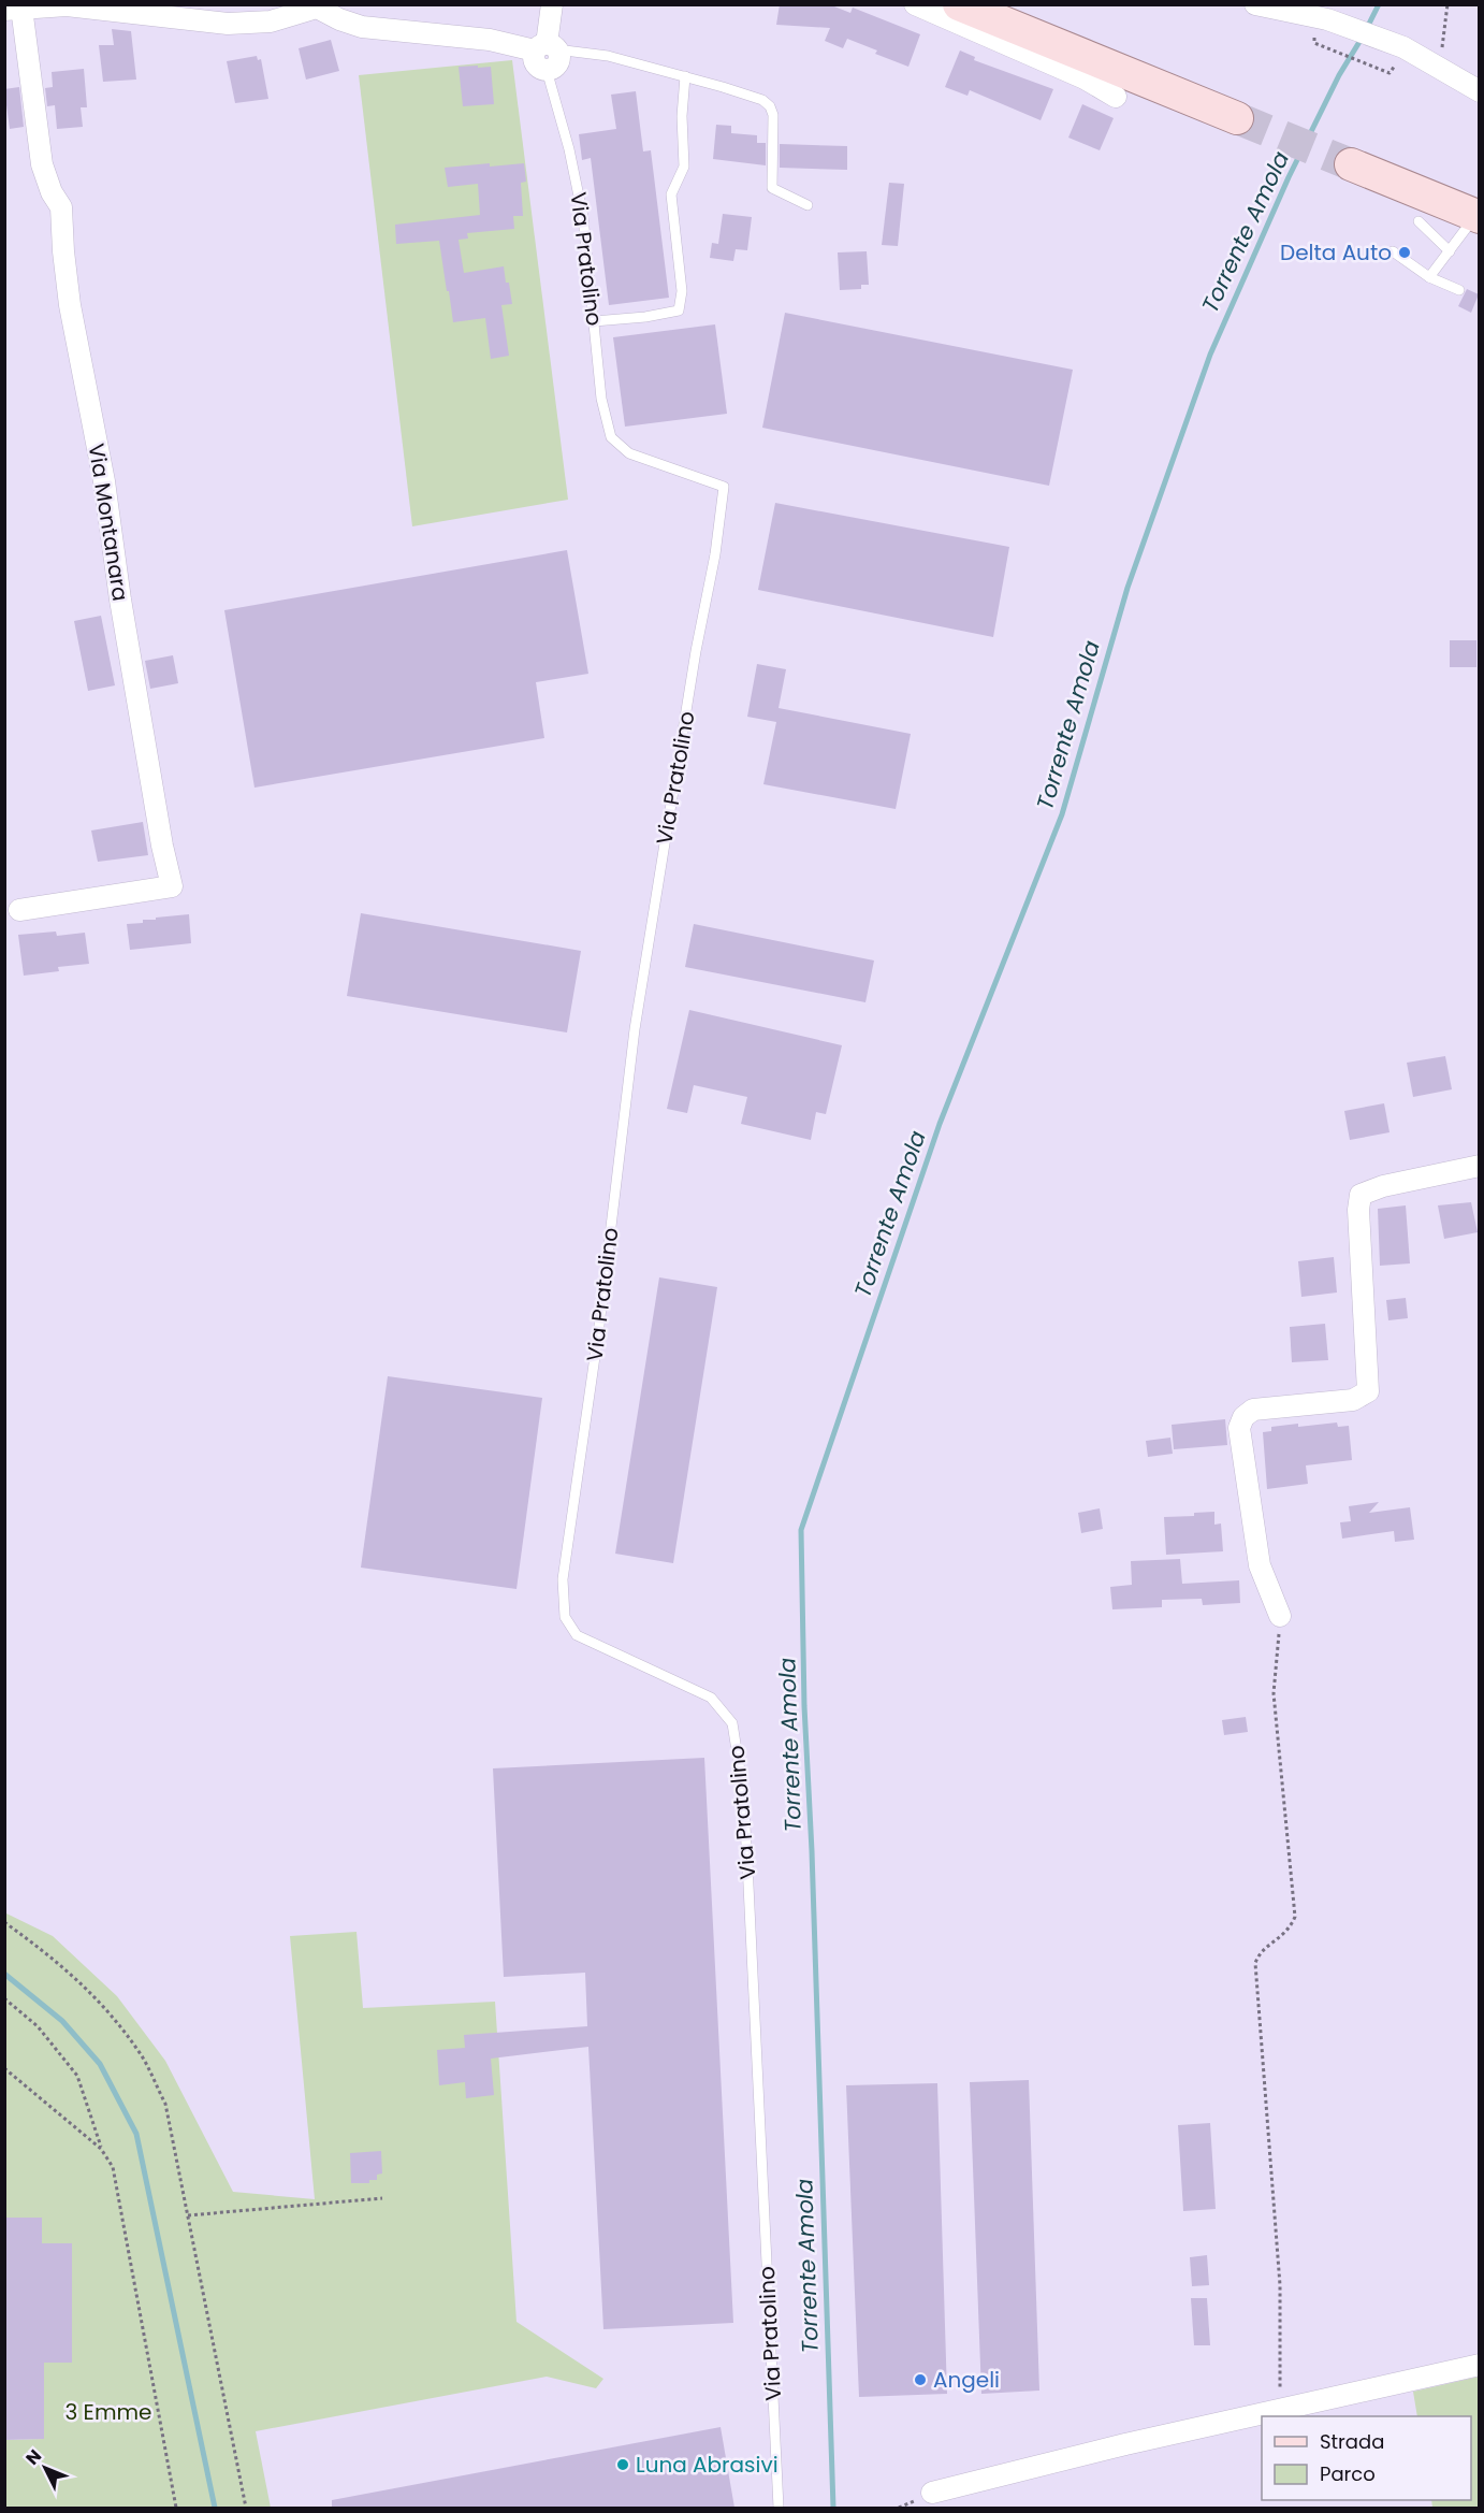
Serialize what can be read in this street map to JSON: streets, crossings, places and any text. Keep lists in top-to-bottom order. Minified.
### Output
{"streets":{"street":["Via Montanara"],"lane":["Via Pratolino"]},"water":["Torrente Amola"],"parks":["3 Emme"],"places":["Delta Auto","Angeli","Luna Abrasivi"],"legend":["Strada","Parco"],"north":"top left"}
